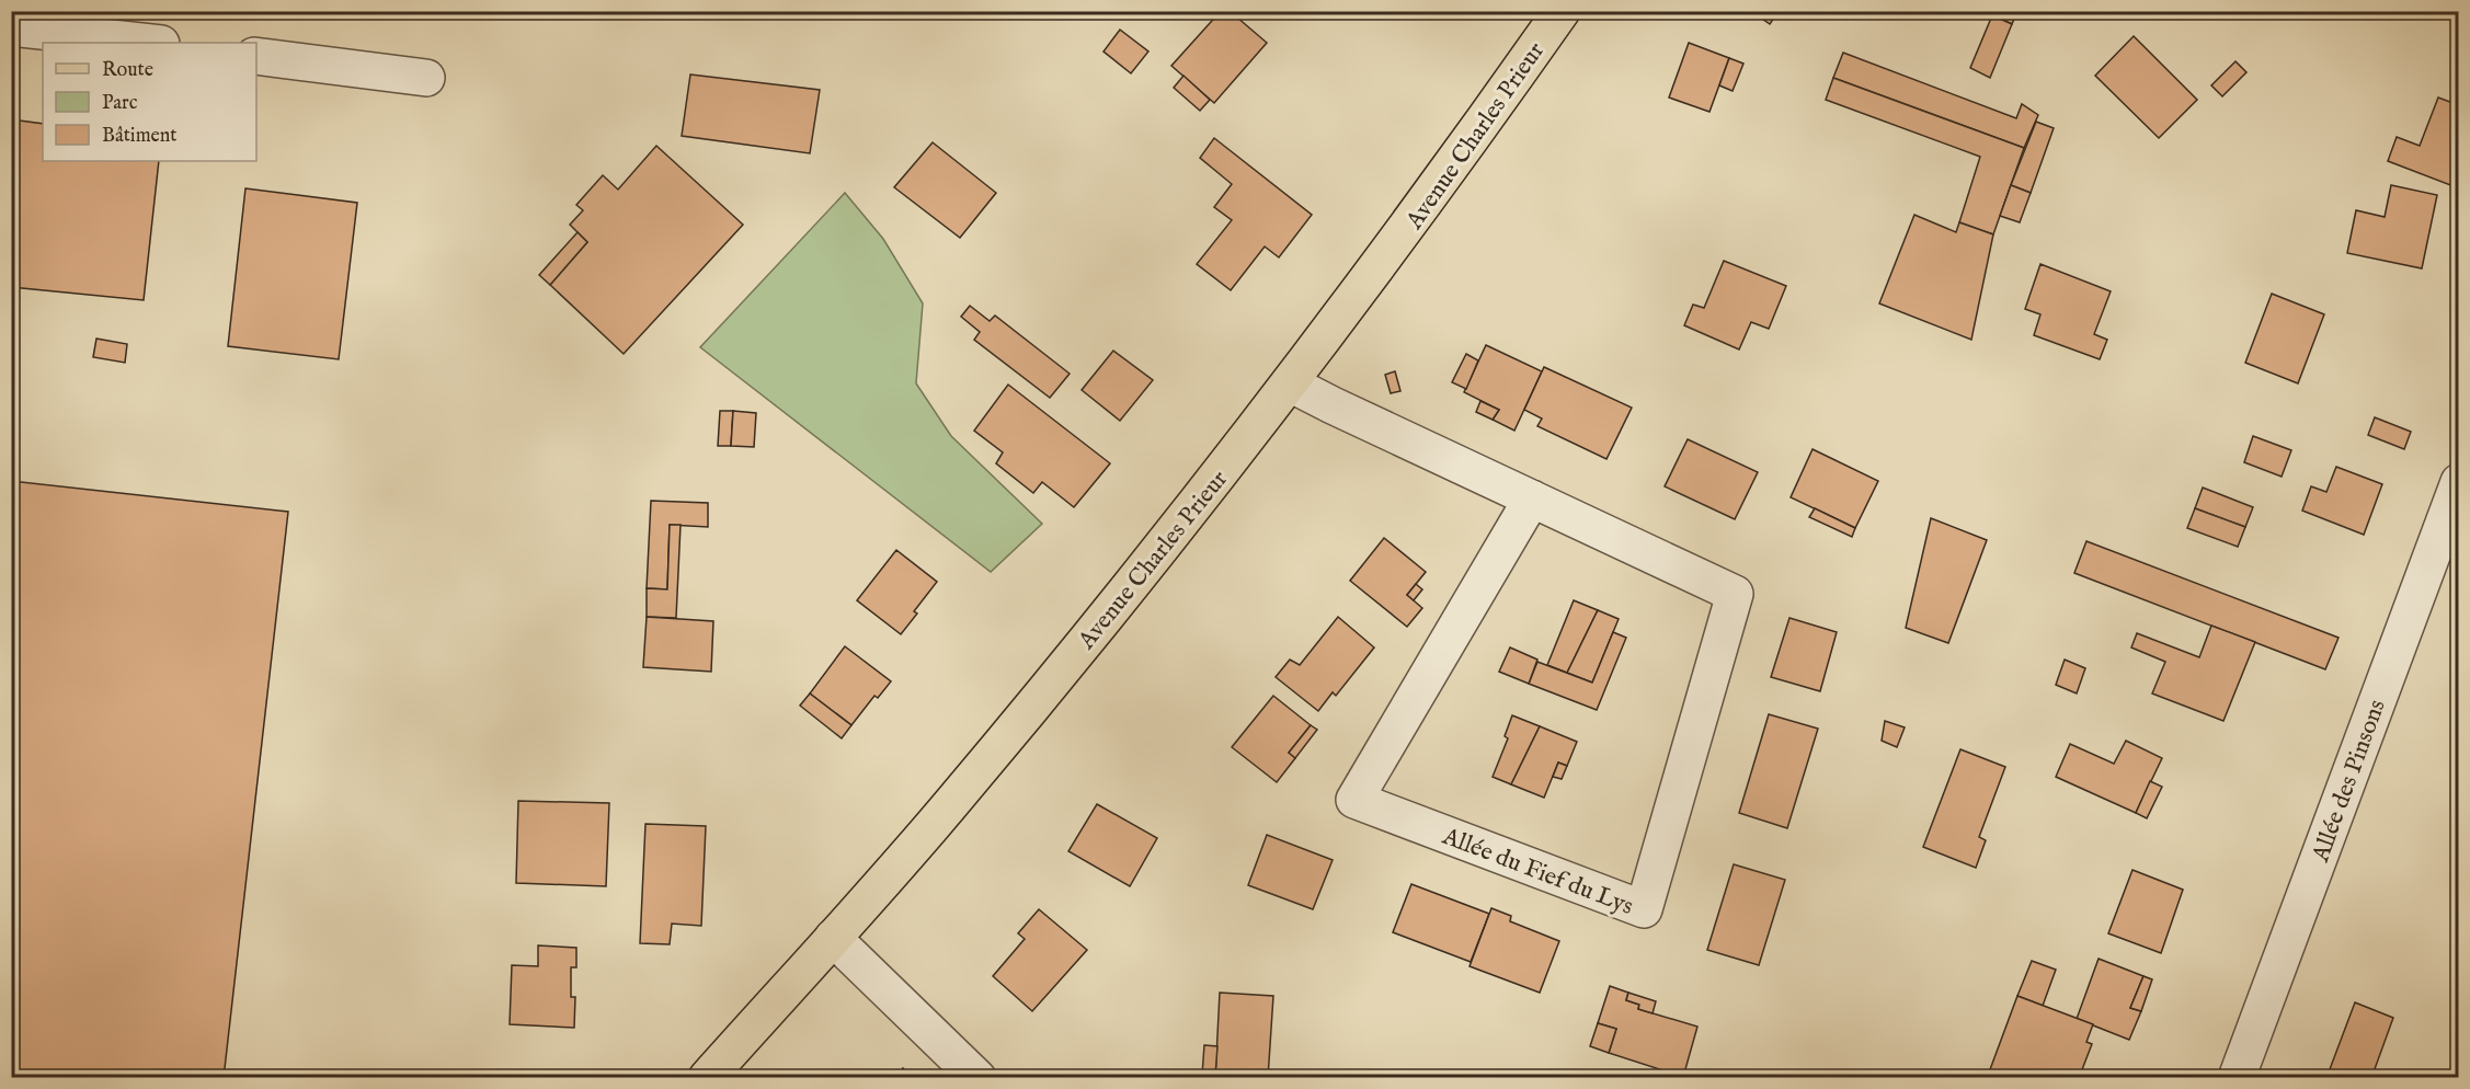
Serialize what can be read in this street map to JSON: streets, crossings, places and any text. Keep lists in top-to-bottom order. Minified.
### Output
{"streets":{"main road":["Avenue Charles Prieur"],"street":["Allée des Pinsons","Allée du Fief du Lys"]},"crossings":[["Avenue Charles Prieur","Allée du Fief du Lys"]],"legend":["Route","Parc","Bâtiment"]}
